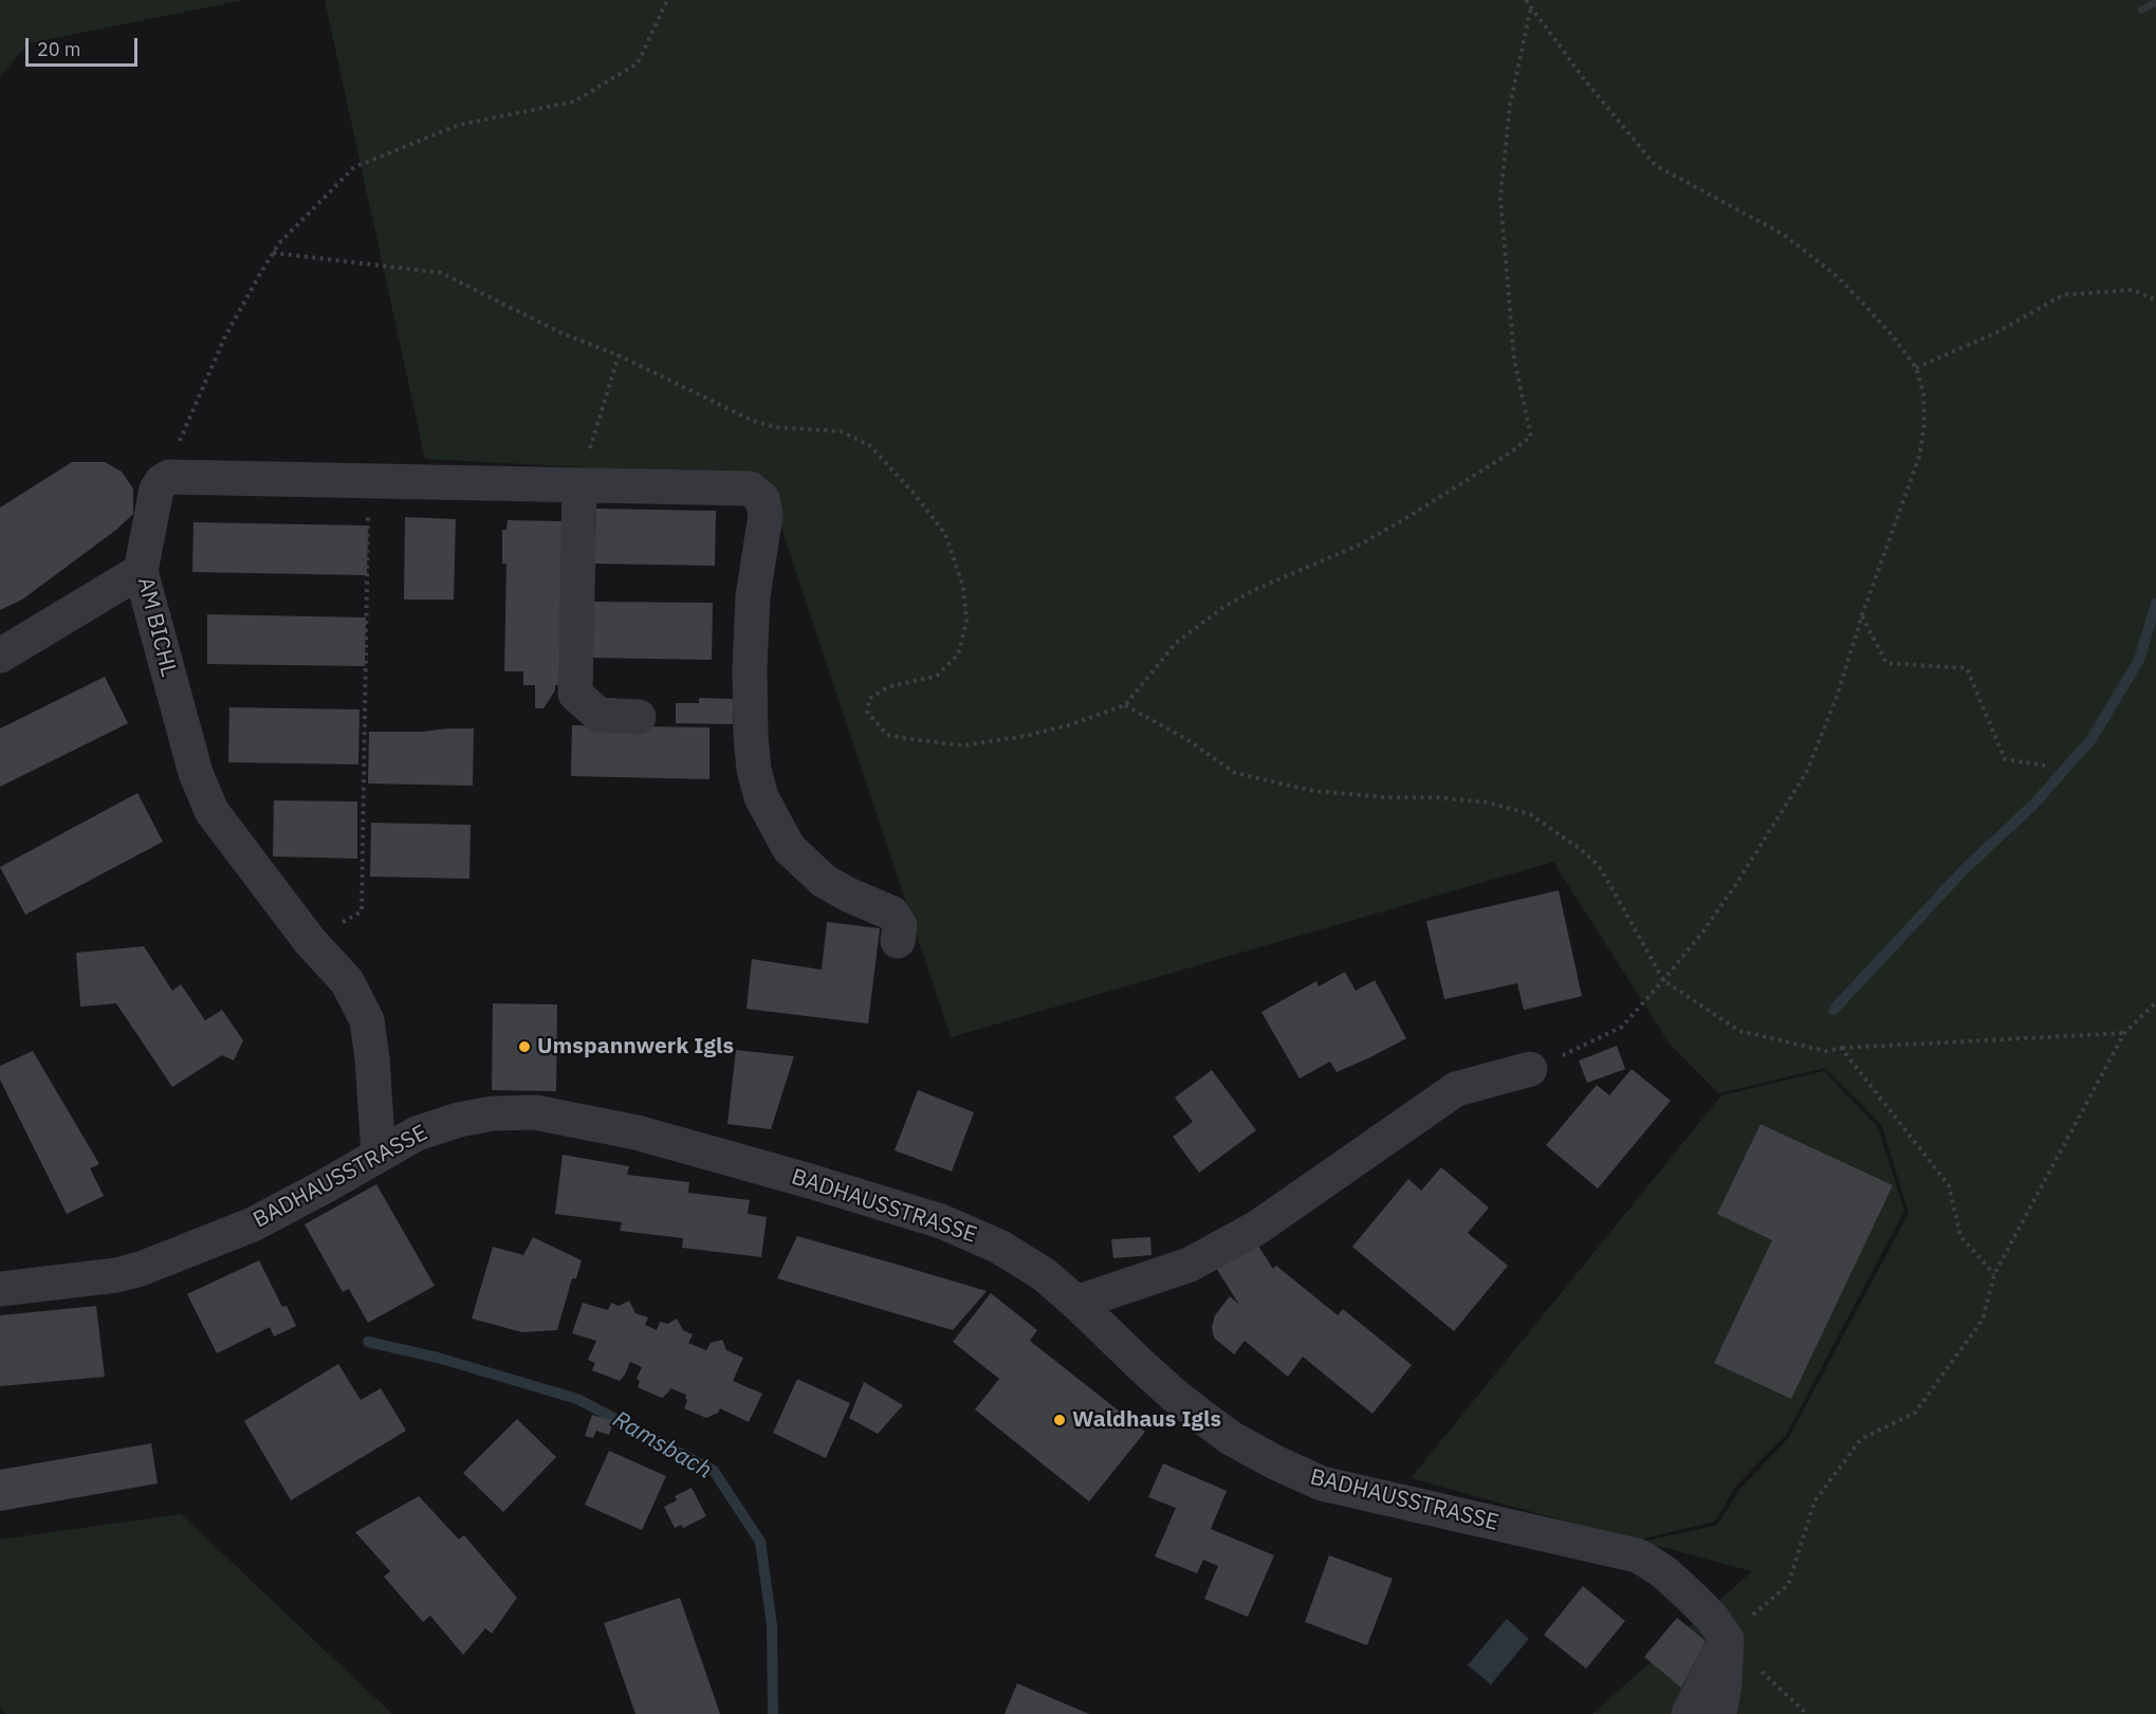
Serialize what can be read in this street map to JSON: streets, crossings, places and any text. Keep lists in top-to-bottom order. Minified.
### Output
{"streets":{"street":["AM BICHL","BADHAUSSTRASSE"]},"crossings":[["AM BICHL","BADHAUSSTRASSE"]],"water":["Ramsbach"],"places":["Umspannwerk Igls","Waldhaus Igls"],"scale_bar":"20 m"}
